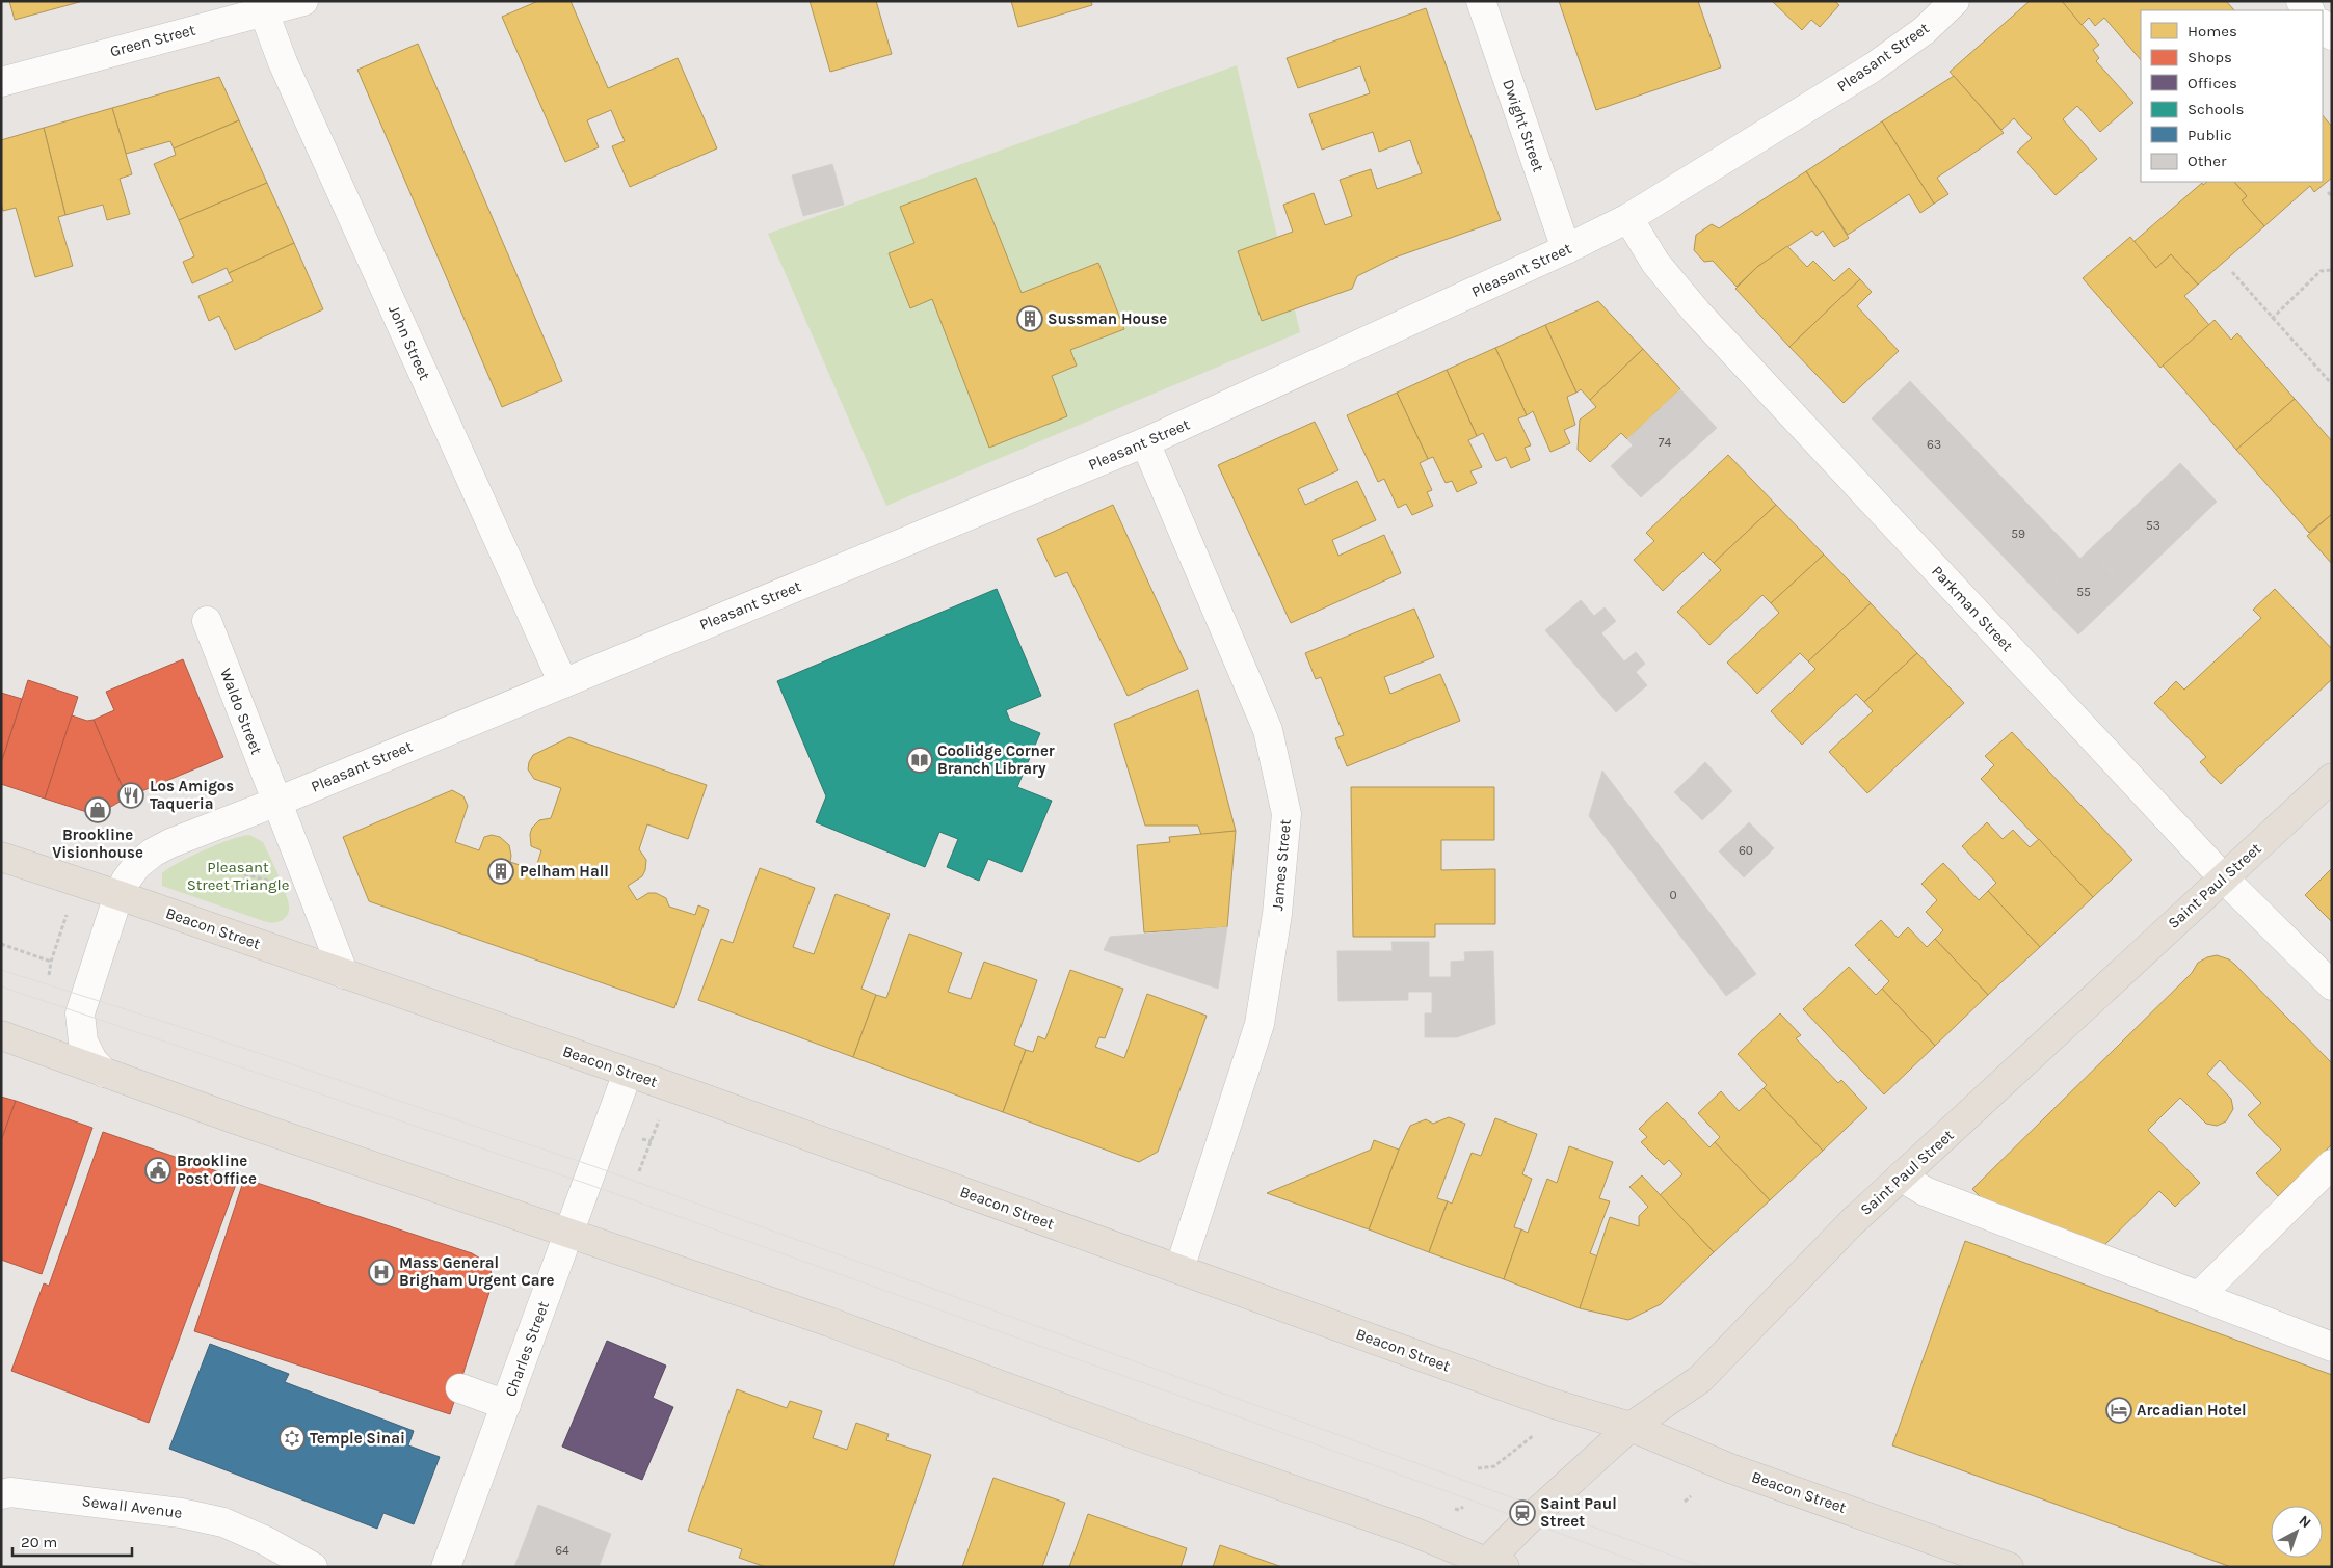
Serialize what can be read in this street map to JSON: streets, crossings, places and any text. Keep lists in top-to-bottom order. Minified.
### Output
{"streets":{"main road":["Saint Paul Street","Beacon Street"],"street":["Green Street","Pleasant Street","Dwight Street","John Street","Parkman Street","Waldo Street","James Street","Charles Street","Sewall Avenue"]},"crossings":[["Green Street","John Street"],["Pleasant Street","Dwight Street"],["Pleasant Street","John Street"],["Pleasant Street","Parkman Street"],["Pleasant Street","Waldo Street"],["Pleasant Street","James Street"],["Pleasant Street","Beacon Street"],["Parkman Street","Saint Paul Street"],["James Street","Beacon Street"],["Saint Paul Street","Beacon Street"],["Beacon Street","Charles Street"]],"parks":["Pleasant Street Triangle"],"places":{"building":["Sussman House","Pelham Hall"],"library":["Coolidge Corner Branch Library"],"restaurant":["Los Amigos Taqueria"],"shop":["Brookline Visionhouse"],"public building":["Brookline Post Office"],"hospital":["Mass General Brigham Urgent Care"],"hotel":["Arcadian Hotel"],"synagogue":["Temple Sinai"],"station":["Saint Paul Street"]},"house_numbers":["74","63","53","59","55","60","0","64"],"legend":["Homes","Shops","Offices","Schools","Public","Other"],"scale_bar":"20 m","north":"top right"}
